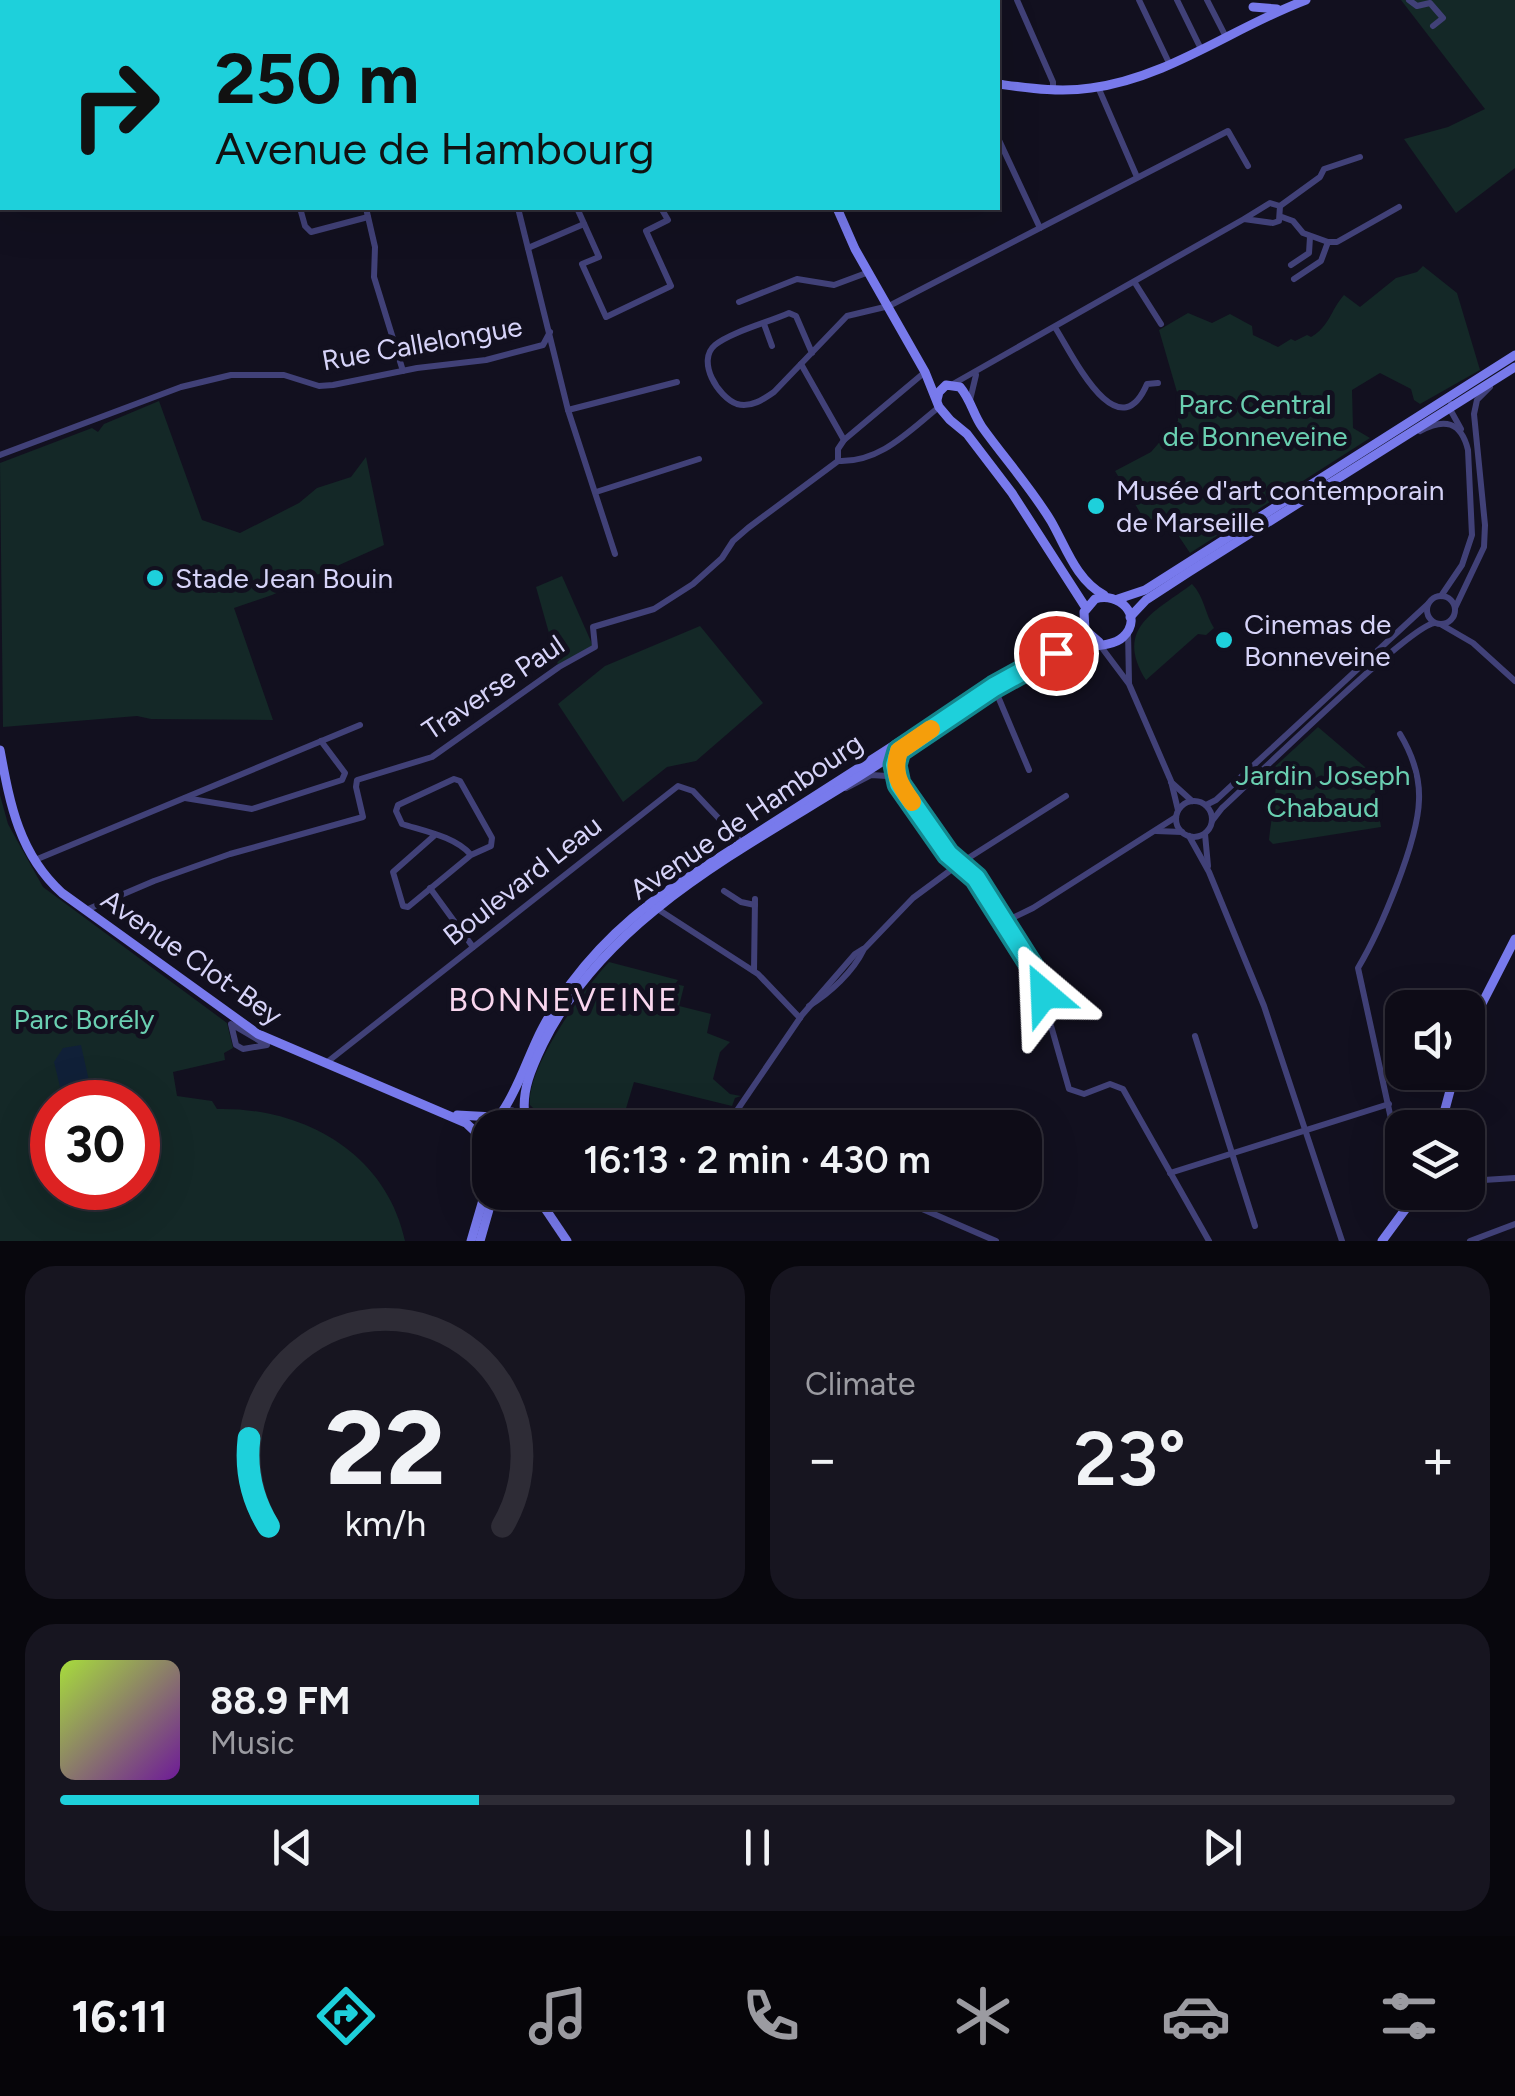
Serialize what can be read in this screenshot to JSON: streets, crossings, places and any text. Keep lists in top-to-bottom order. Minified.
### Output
{"streets":{"street":["Rue Callelongue","Traverse Paul","Avenue de Hambourg","Boulevard Leau","Avenue Clot-Bey"]},"crossings":[["Traverse Paul","Avenue Clot-Bey"],["Avenue de Hambourg","Boulevard Leau"],["Boulevard Leau","Avenue Clot-Bey"]],"districts":["BONNEVEINE"],"parks":["Parc Central de Bonneveine","Jardin Joseph Chabaud","Parc Borély"],"places":["Musée d'art contemporain de Marseille","Stade Jean Bouin","Cinemas de Bonneveine"],"page":{"turn":["250 m","Avenue de Hambourg"],"limit":"30","trip":"16:13 · 2 min · 430 m","tile":"Climate","heat":["−","23°","+"],"song":["88.9 FM","Music"],"tabs":"16:11","gauge":["22","km/h"]}}
